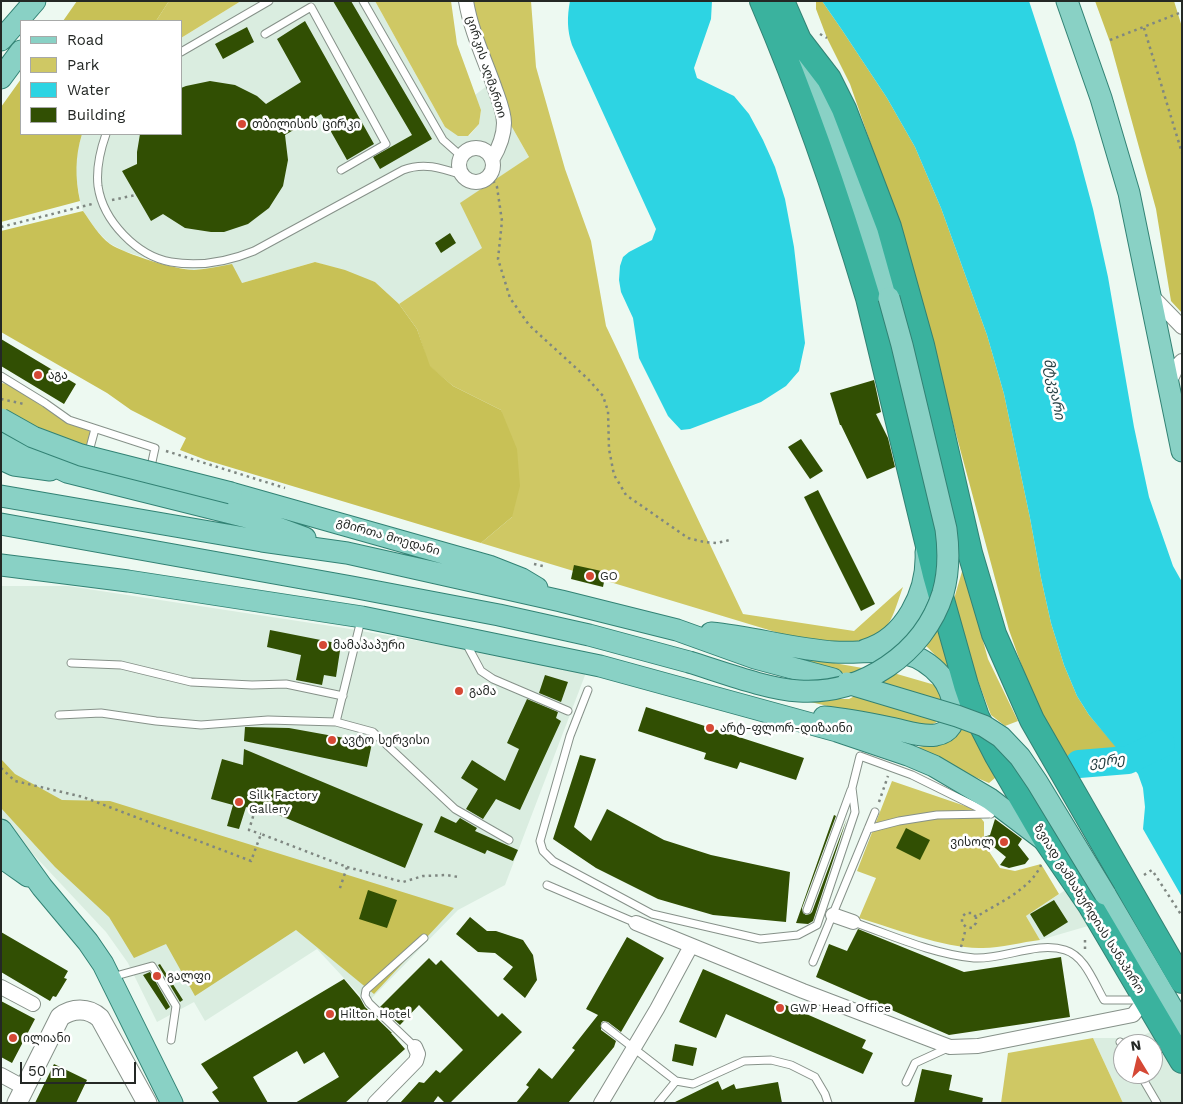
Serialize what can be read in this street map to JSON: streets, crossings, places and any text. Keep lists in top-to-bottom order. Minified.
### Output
{"streets":{"highway":["ზვიად გამსახურდიას სანაპირო"],"main road":["გმირთა მოედანი"],"street":["ცირკის აღმართი"]},"water":["მტკვარი","ვერე"],"places":["თბილისის ცირკი","აგა","GO","მამაპაპური","გამა","არტ-ფლორ-დიზაინი","ავტო სერვისი","Silk Factory Gallery","ვისოლ","გალფი","GWP Head Office","Hilton Hotel","ილიანი"],"legend":["Road","Park","Water","Building"],"scale_bar":"50 m","north":"top"}
